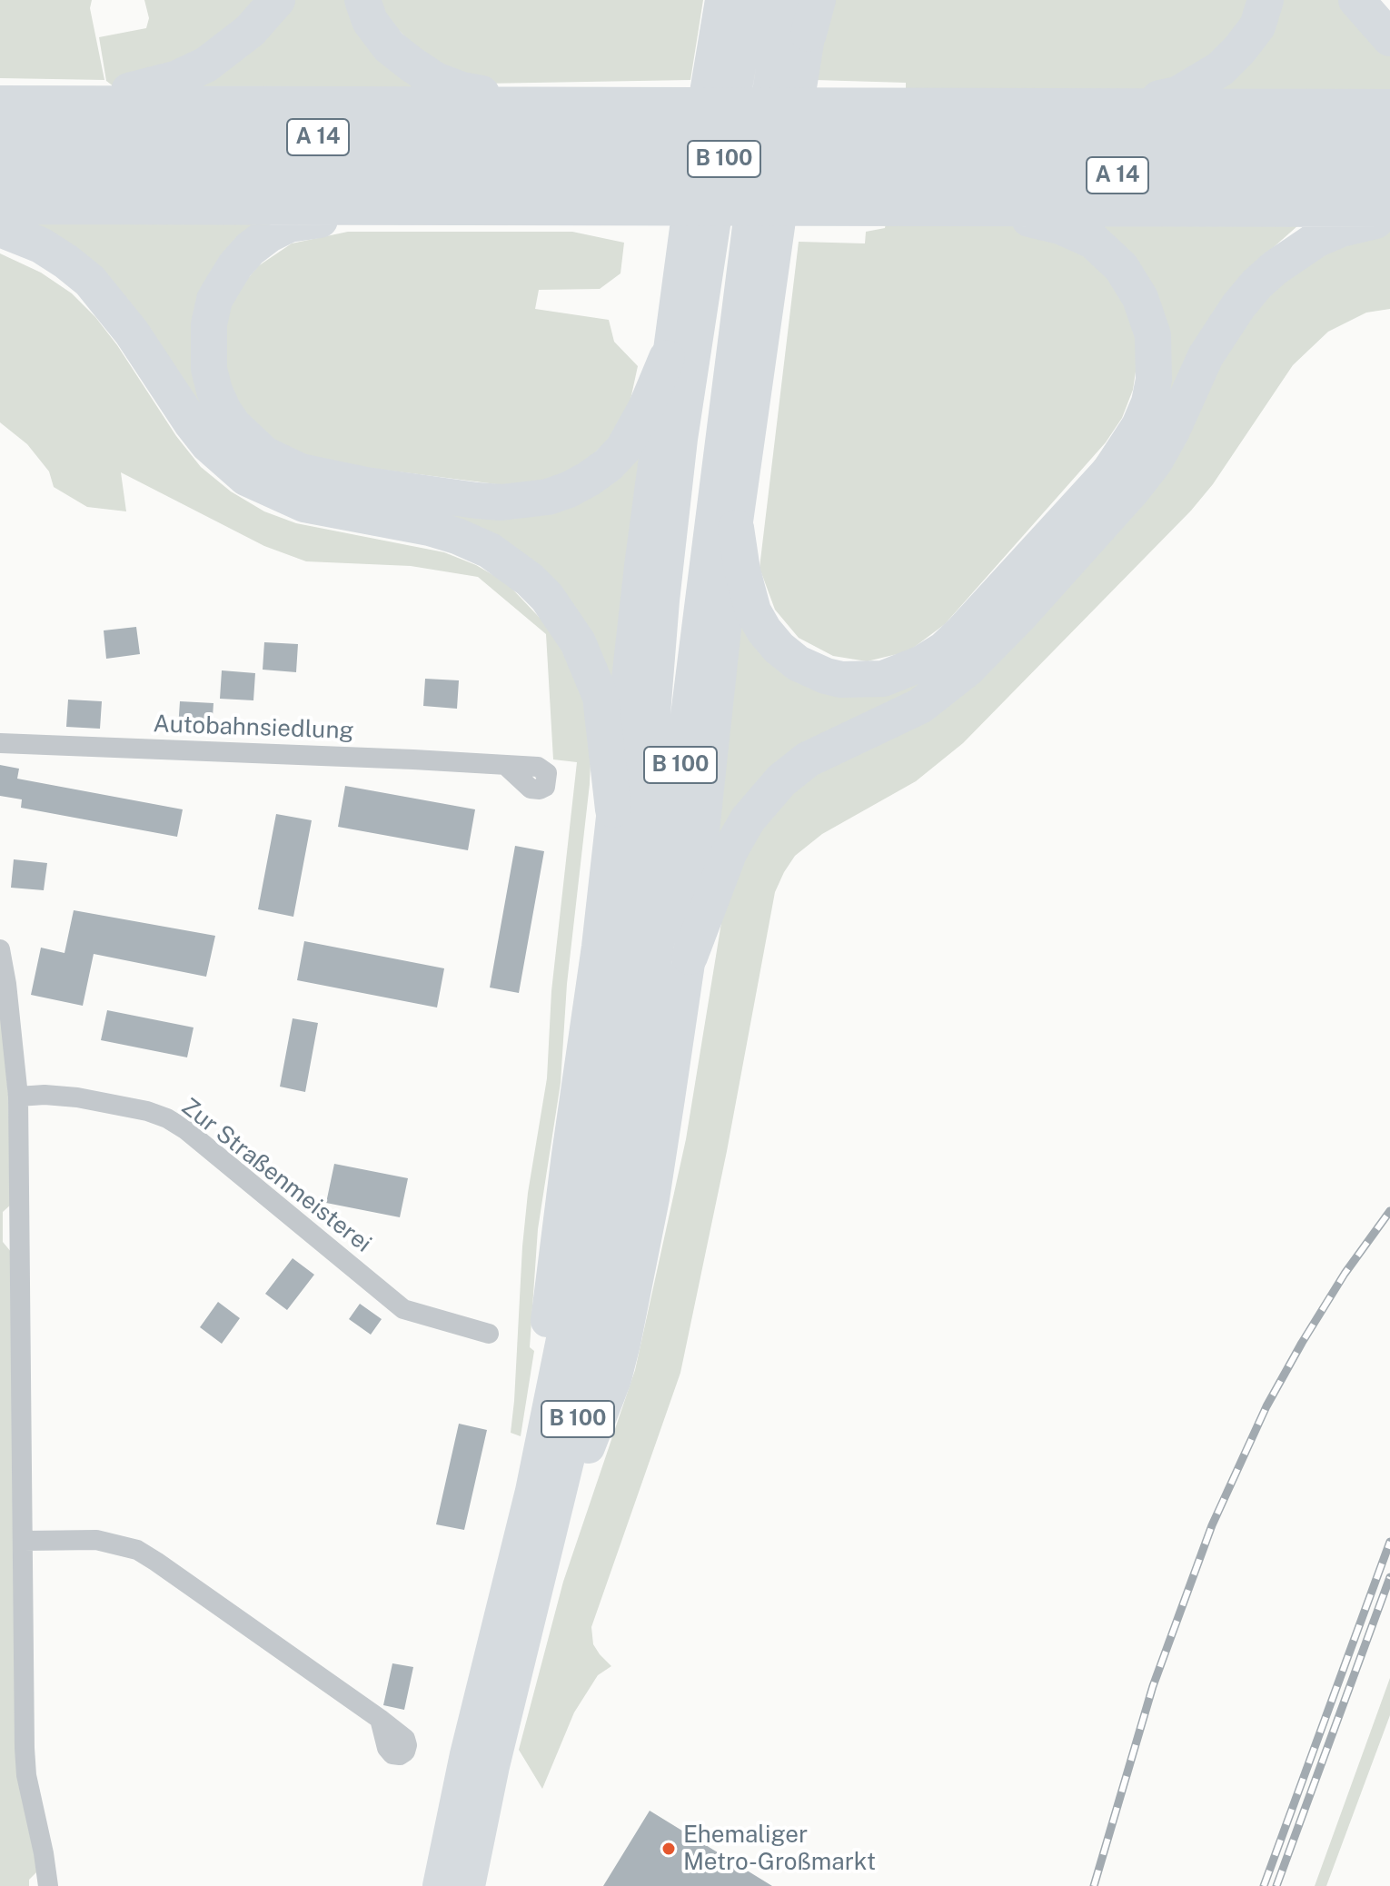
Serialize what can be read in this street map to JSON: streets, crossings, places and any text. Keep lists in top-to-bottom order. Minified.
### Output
{"streets":{"highway":["A 14","B 100"],"street":["Autobahnsiedlung","Zur Straßenmeisterei"]},"places":["Ehemaliger Metro-Großmarkt"]}
